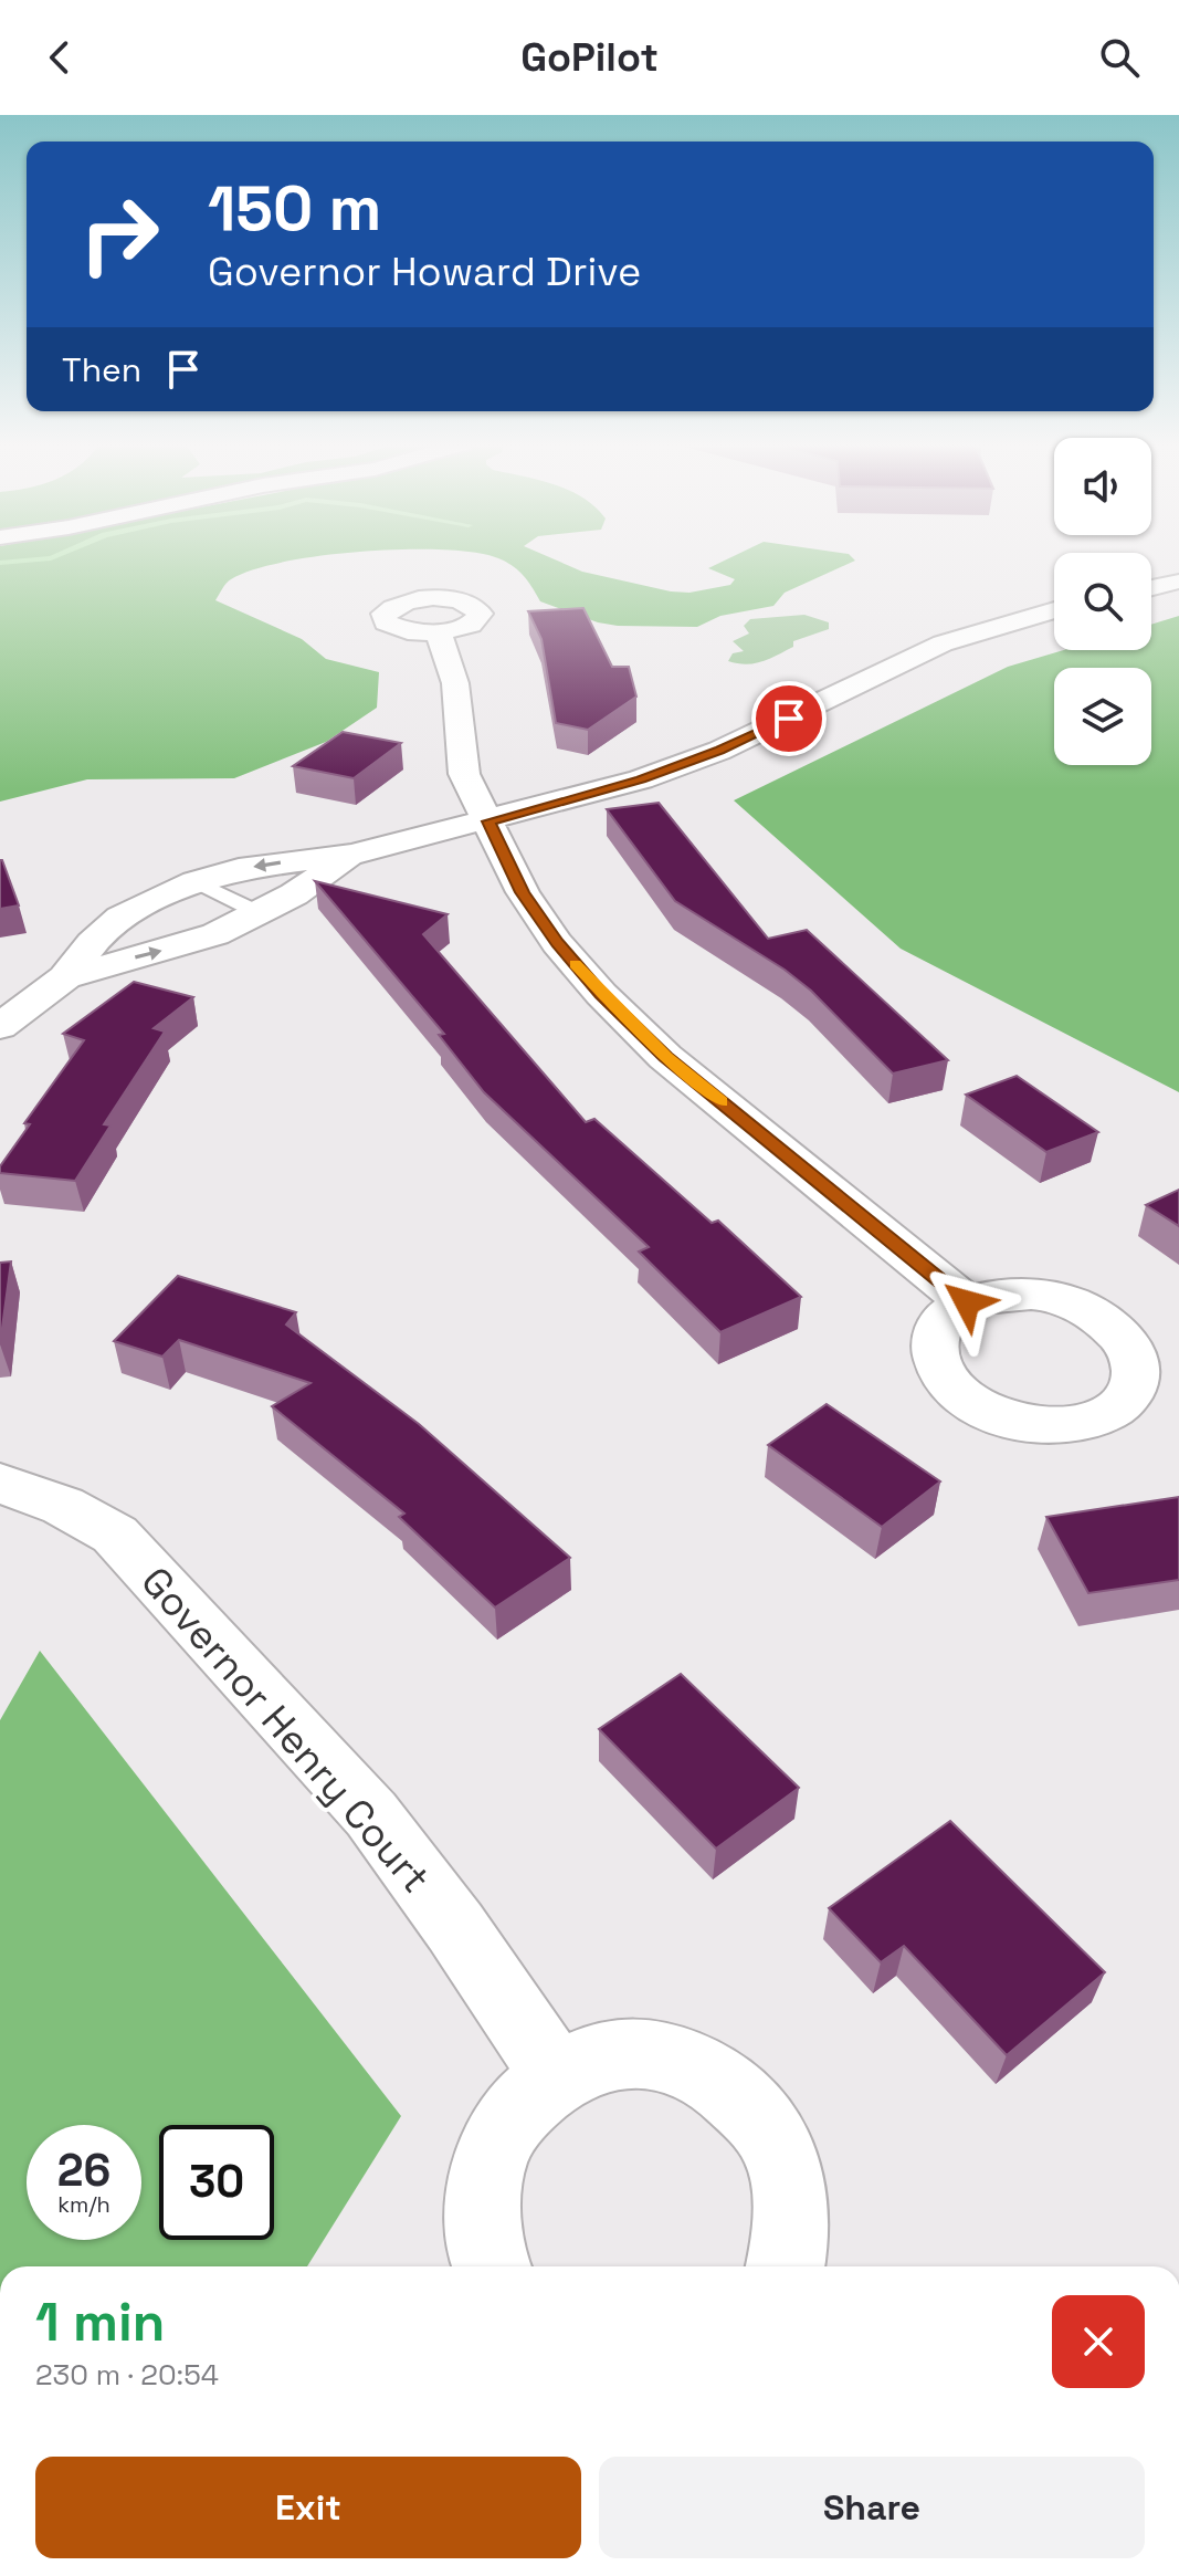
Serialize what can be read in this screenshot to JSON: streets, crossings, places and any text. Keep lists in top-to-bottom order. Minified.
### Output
{"streets":{"street":["Governor Henry Court"]},"page":{"header":"GoPilot","turn":["150 m","Governor Howard Drive"],"then":"Then","speed":"26 km/h","limit":"30","heading":["1 min","230 m · 20:54"],"buttons":["Exit","Share"]}}
